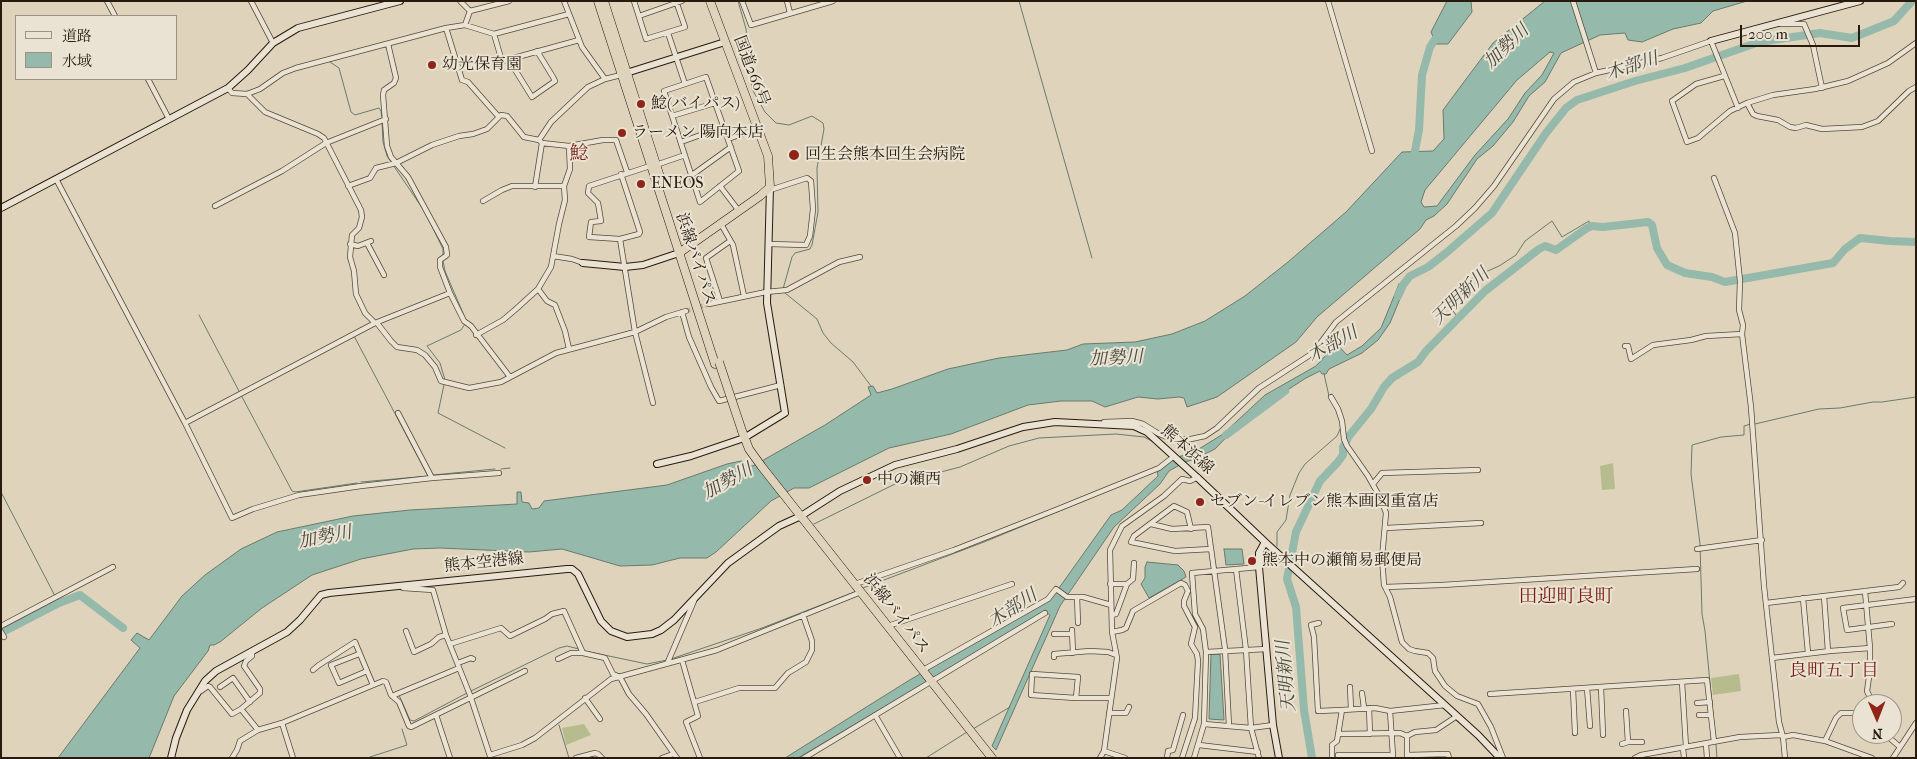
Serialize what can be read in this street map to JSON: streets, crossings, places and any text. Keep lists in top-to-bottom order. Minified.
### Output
{"streets":{"highway":["国道266号","浜線バイパス"],"main road":["熊本浜線","熊本空港線"]},"crossings":[["浜線バイパス","熊本浜線"],["浜線バイパス","熊本空港線"],["熊本浜線","熊本空港線"]],"districts":["鯰","田迎町良町","良町五丁目"],"water":["加勢川","木部川","天明新川"],"places":["幼光保育園","鯰(バイパス)","ラーメン 陽向本店","回生会熊本回生会病院","ENEOS","中の瀬西","セブン-イレブン熊本画図重富店","熊本中の瀬簡易郵便局"],"legend":["道路","水域"],"scale_bar":"200 m","north":"bottom"}
